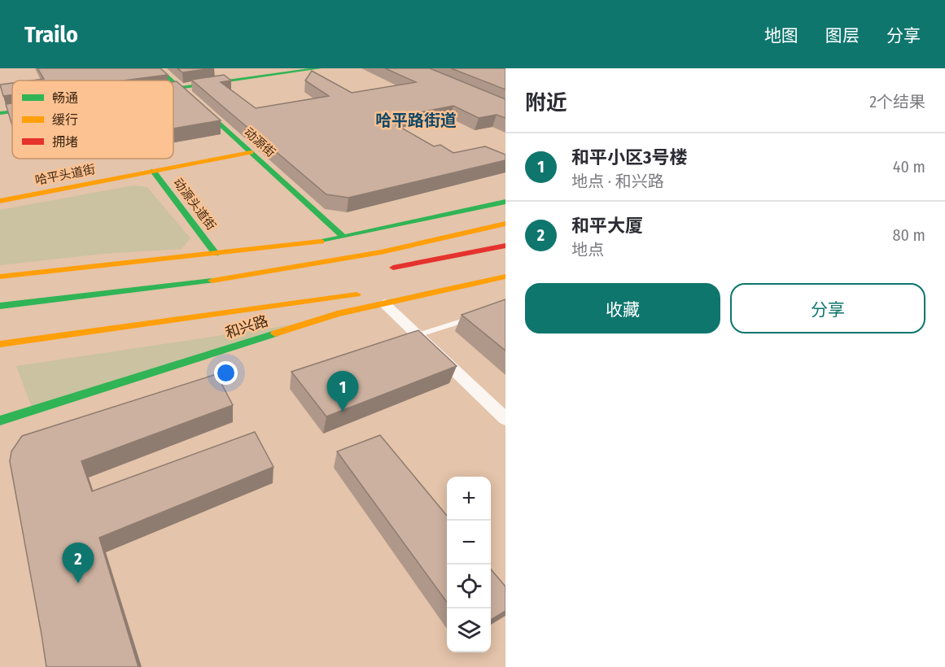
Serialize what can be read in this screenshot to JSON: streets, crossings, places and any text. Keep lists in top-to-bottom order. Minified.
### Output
{"streets":{"main road":["动源街","哈平头道街","动源头道街","和兴路"]},"crossings":[["动源街","哈平头道街"],["哈平头道街","动源头道街"]],"districts":["哈平路街道"],"legend":["畅通","缓行","拥堵"],"page":{"header":"Trailo","nav":["地图","图层","分享"],"heading":["附近","2个结果"],"list":[{"mark":"1","name":"和平小区3号楼","note":"地点 · 和兴路","value":"40 m"},{"mark":"2","name":"和平大厦","note":"地点","value":"80 m"}],"buttons":["收藏","分享"],"pins":["1","2"],"map_buttons":["+","−"]}}
